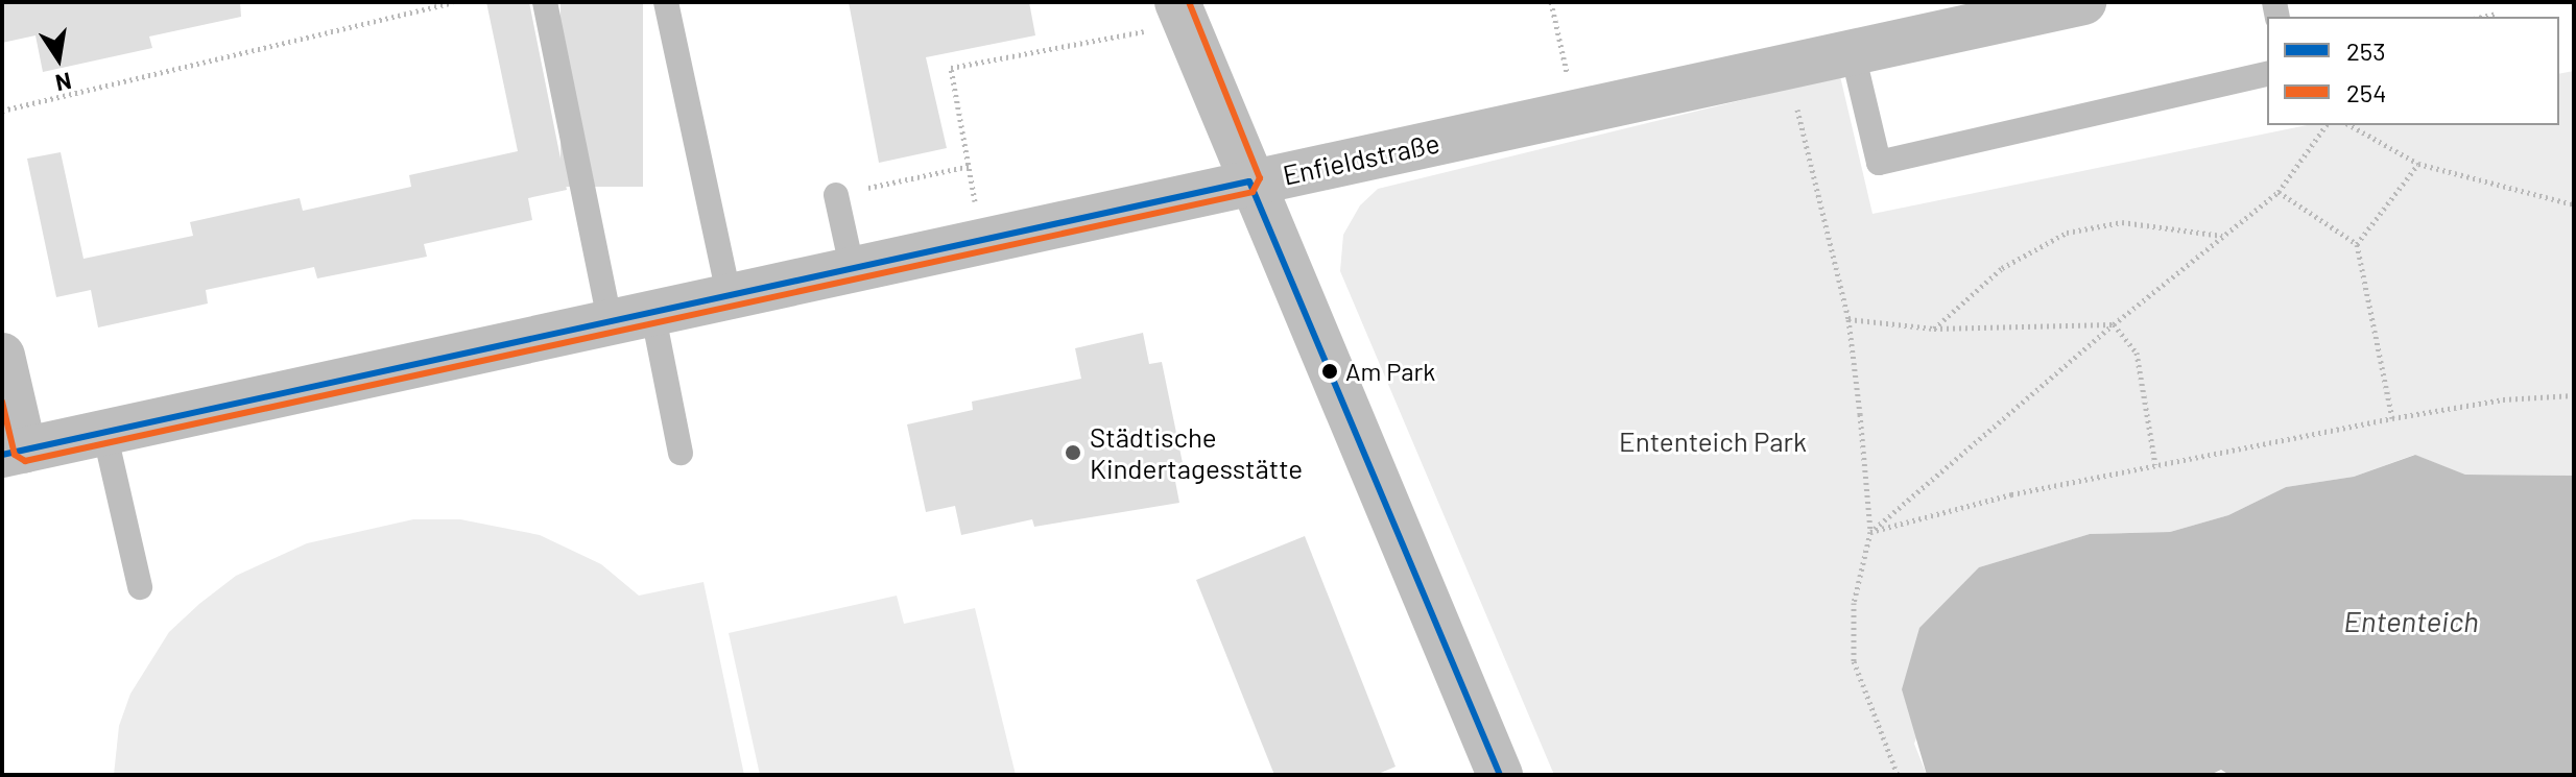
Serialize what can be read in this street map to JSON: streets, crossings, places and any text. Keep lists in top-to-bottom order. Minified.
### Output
{"streets":{"street":["Enfieldstraße"]},"water":["Ententeich"],"parks":["Ententeich Park"],"places":["Am Park","Städtische Kindertagesstätte"],"lines":["transit line 254","transit line 253"],"legend":["253","254"],"north":"bottom"}
